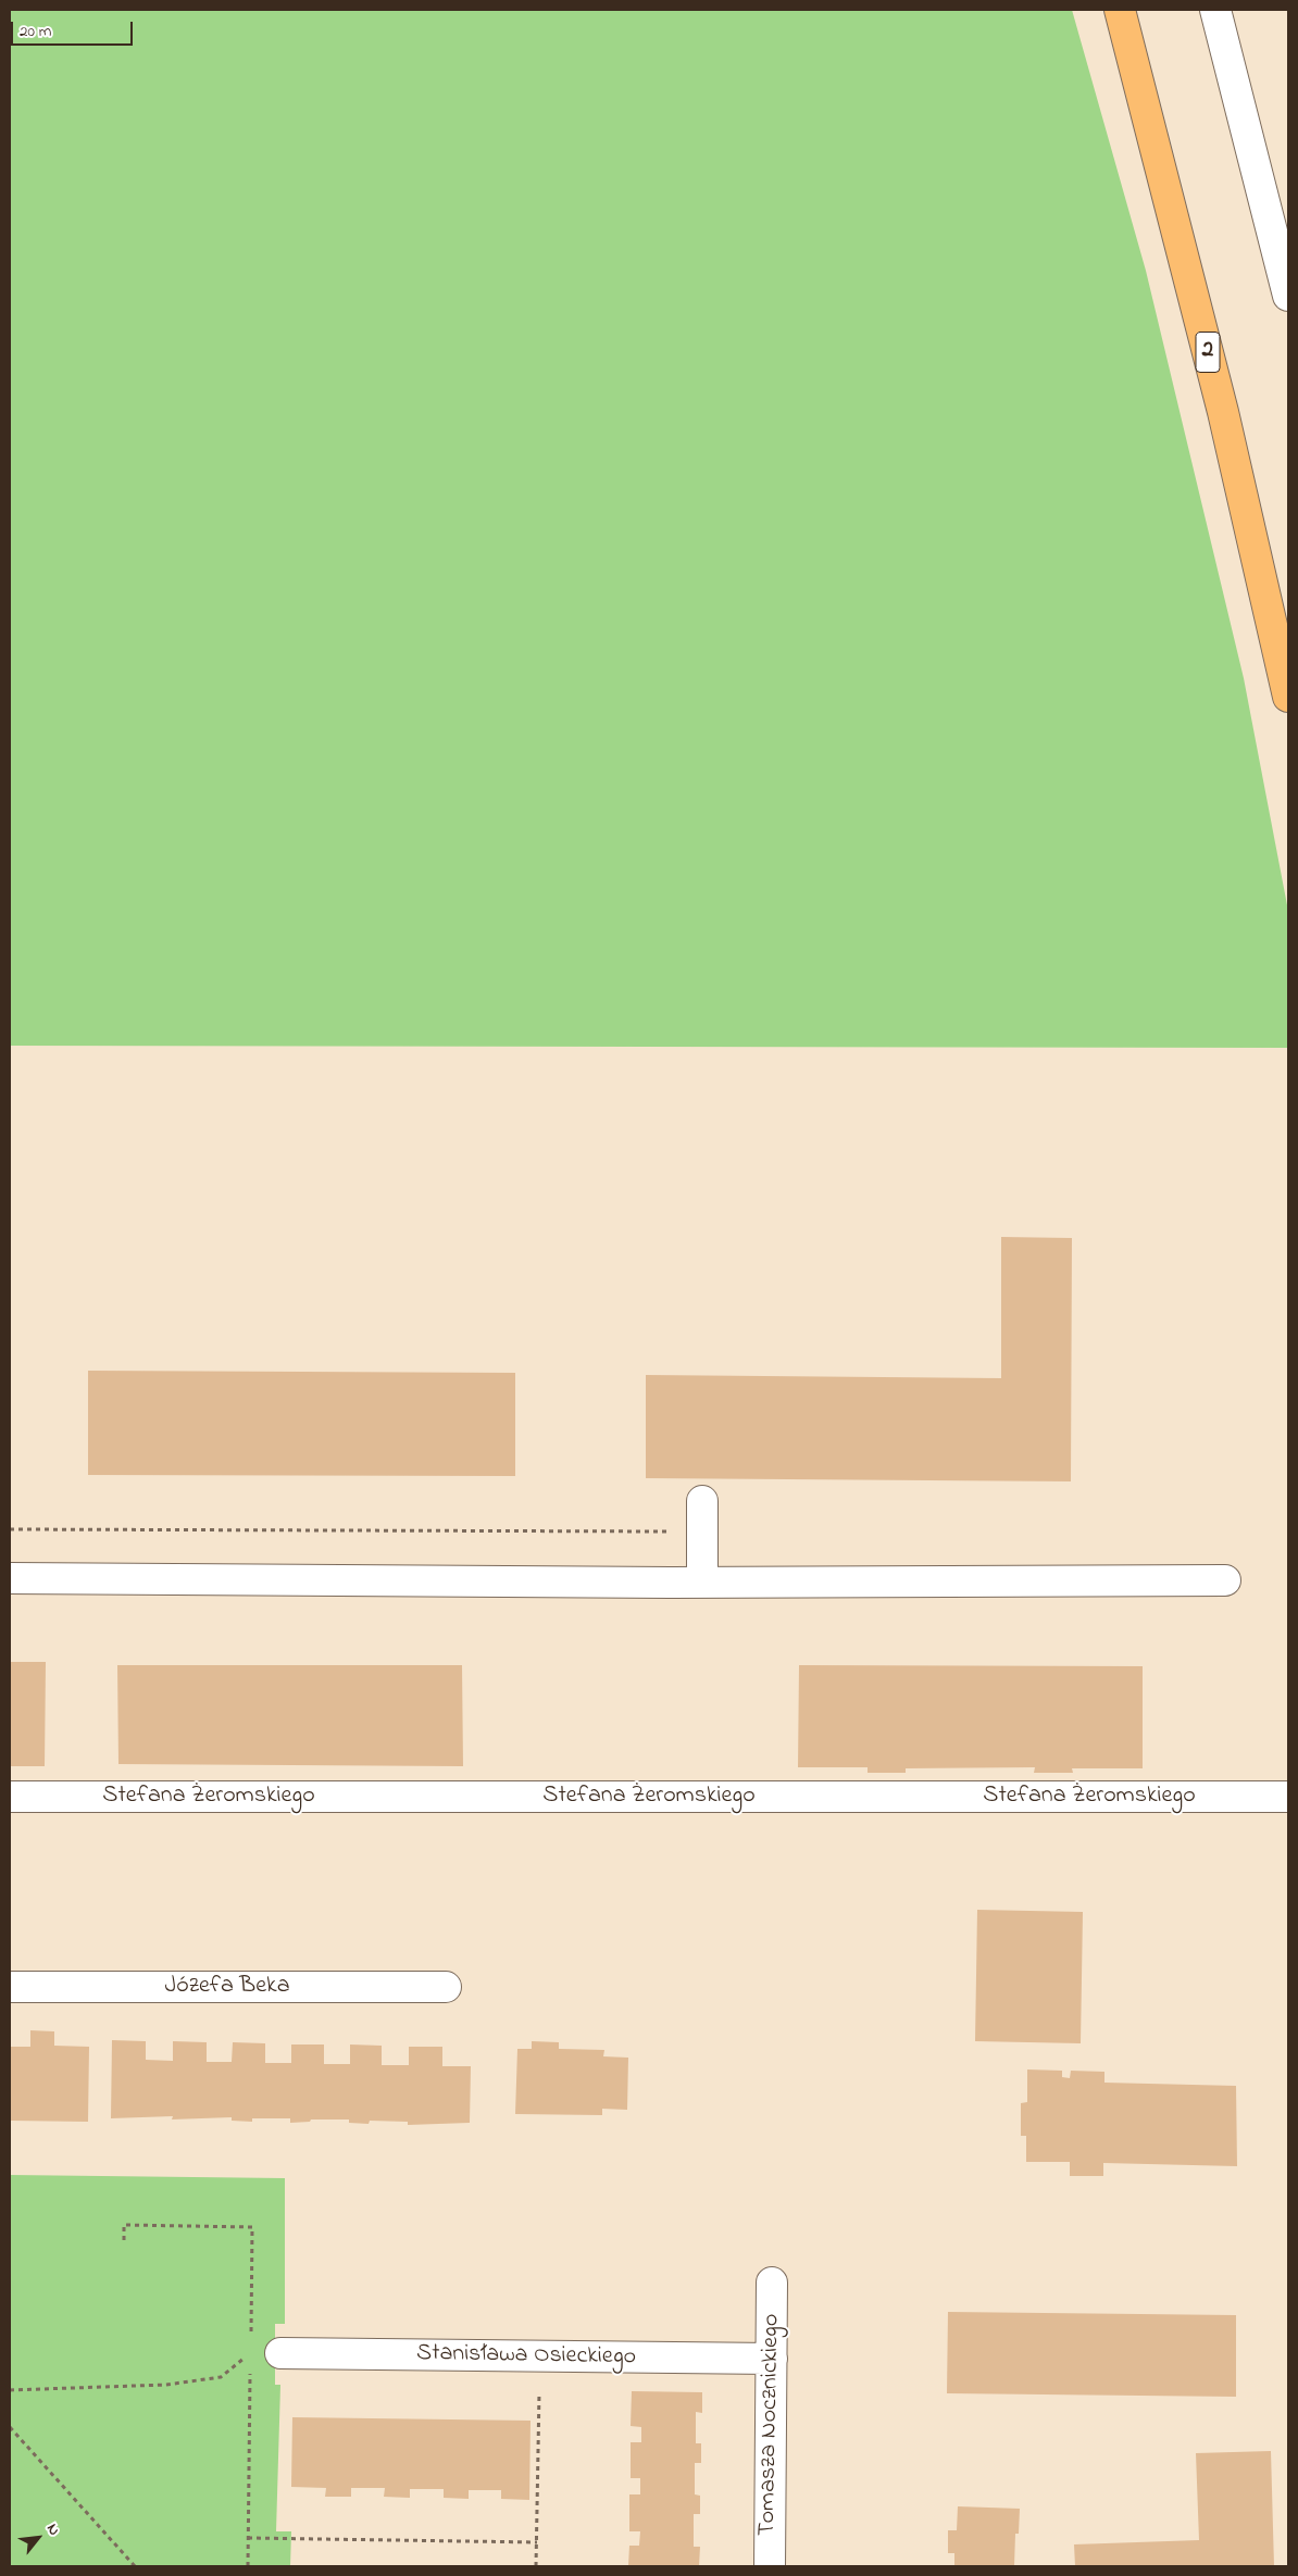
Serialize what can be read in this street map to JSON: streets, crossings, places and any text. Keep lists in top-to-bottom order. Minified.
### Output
{"streets":{"highway":["2"],"street":["Stefana Żeromskiego","Józefa Beka","Stanisława Osieckiego","Tomasza Nocznickiego"]},"crossings":[["Stanisława Osieckiego","Tomasza Nocznickiego"]],"scale_bar":"20 m","north":"top right"}
